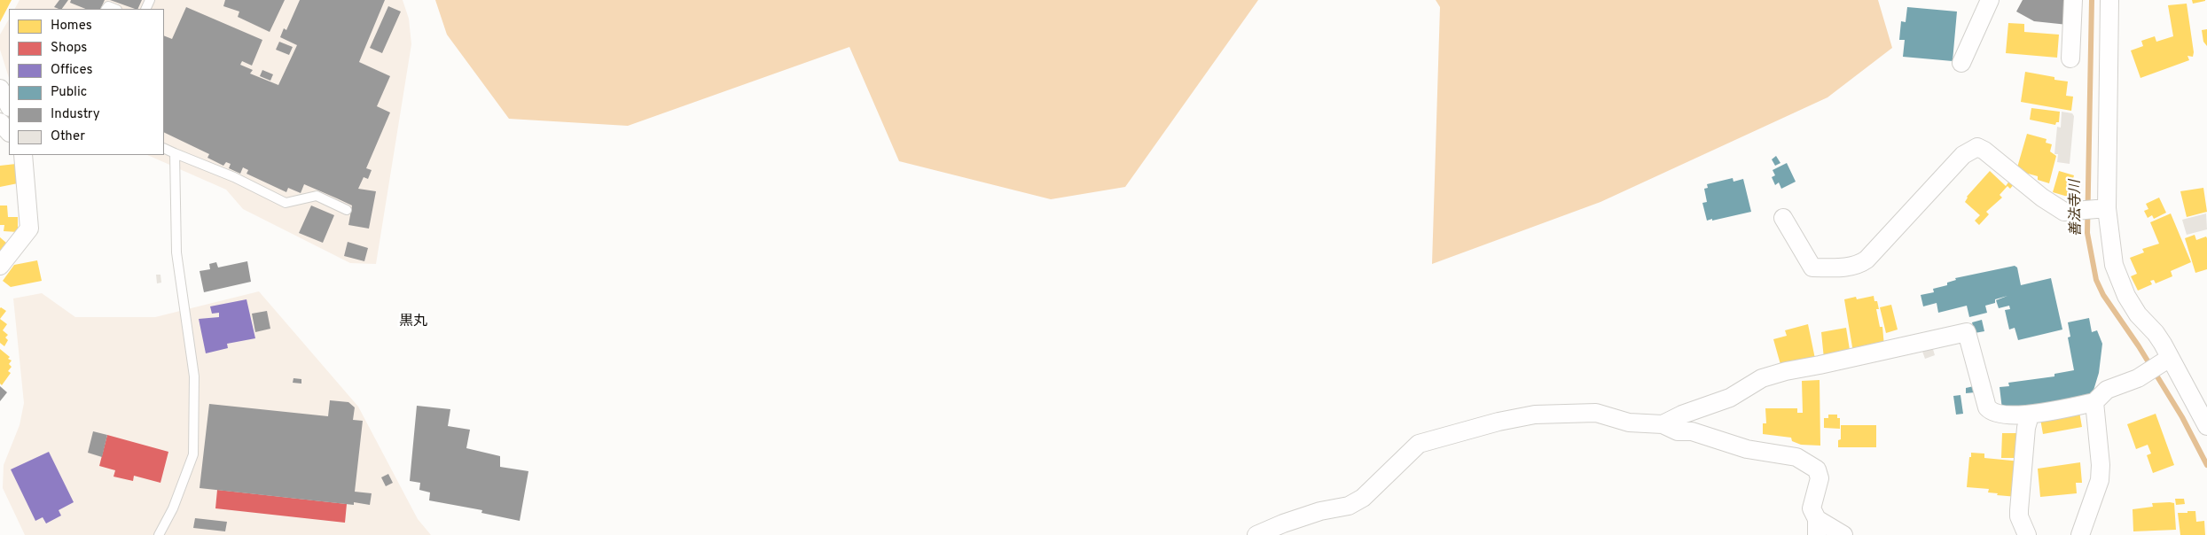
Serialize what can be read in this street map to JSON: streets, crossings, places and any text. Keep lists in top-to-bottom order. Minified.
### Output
{"districts":["黒丸"],"water":["善法寺川"],"legend":["Homes","Shops","Offices","Public","Industry","Other"]}
